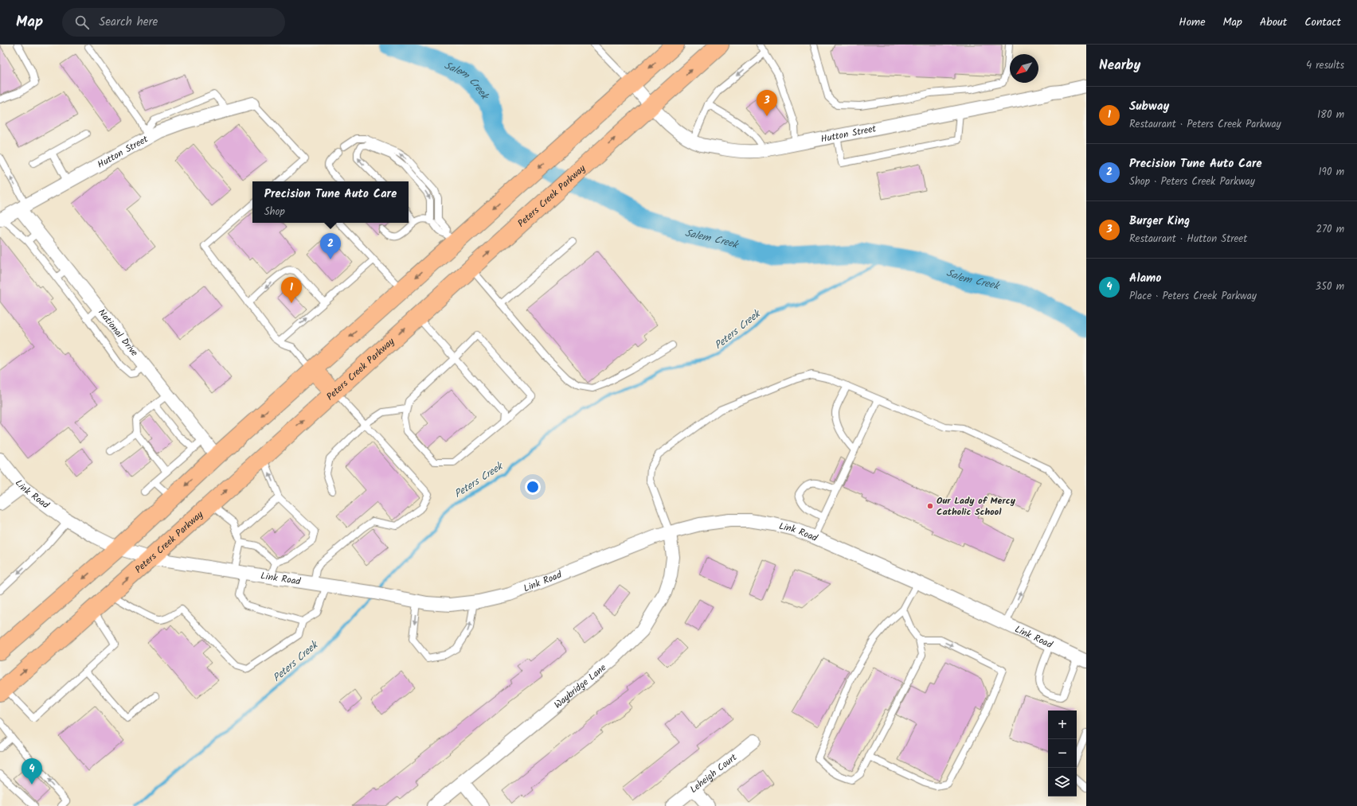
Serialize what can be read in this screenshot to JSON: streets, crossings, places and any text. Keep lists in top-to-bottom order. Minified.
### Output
{"streets":{"main road":["Peters Creek Parkway"],"street":["Hutton Street","National Drive","Link Road","Waybridge Lane","Leheigh Court"]},"crossings":[["Hutton Street","Peters Creek Parkway"],["Hutton Street","National Drive"],["Peters Creek Parkway","Link Road"],["Link Road","Waybridge Lane"]],"water":["Salem Creek","Peters Creek"],"places":["Our Lady of Mercy Catholic School"],"north":"bottom left","page":{"header":"Map","search":"Search here","nav":["Home","Map","About","Contact"],"heading":["Nearby","4 results"],"list":[{"mark":"1","name":"Subway","note":"Restaurant · Peters Creek Parkway","value":"180 m"},{"mark":"2","name":"Precision Tune Auto Care","note":"Shop · Peters Creek Parkway","value":"190 m"},{"mark":"3","name":"Burger King","note":"Restaurant · Hutton Street","value":"270 m"},{"mark":"4","name":"Alamo","note":"Place · Peters Creek Parkway","value":"350 m"}],"pins":["3","2","1","4"],"popup":["Precision Tune Auto Care","Shop"],"map_buttons":["+","−"]}}
